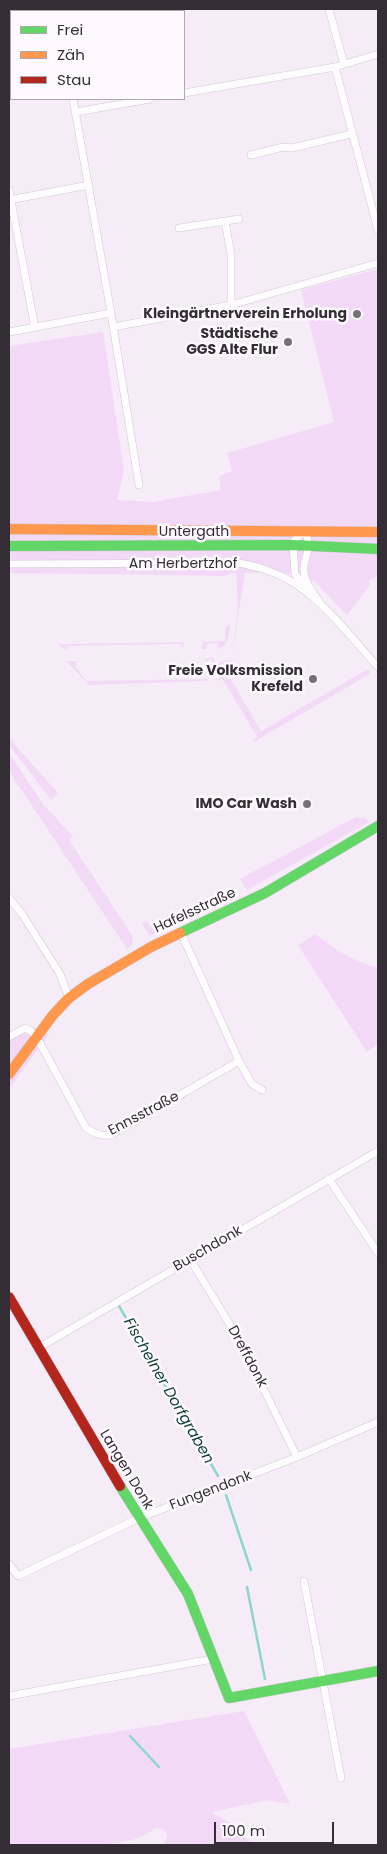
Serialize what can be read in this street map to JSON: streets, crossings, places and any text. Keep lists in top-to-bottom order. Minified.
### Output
{"streets":{"main road":["Untergath","Hafelsstraße","Langen Donk"],"street":["Am Herbertzhof","Ennsstraße","Buschdonk","Dreffdonk","Fungendonk"]},"crossings":[["Hafelsstraße","Ennsstraße"],["Buschdonk","Dreffdonk"],["Buschdonk","Langen Donk"],["Dreffdonk","Fungendonk"],["Langen Donk","Fungendonk"]],"water":["Fischelner Dorfgraben"],"places":["Kleingärtnerverein Erholung","Städtische GGS Alte Flur","Freie Volksmission Krefeld","IMO Car Wash"],"legend":["Frei","Zäh","Stau"],"scale_bar":"100 m"}
